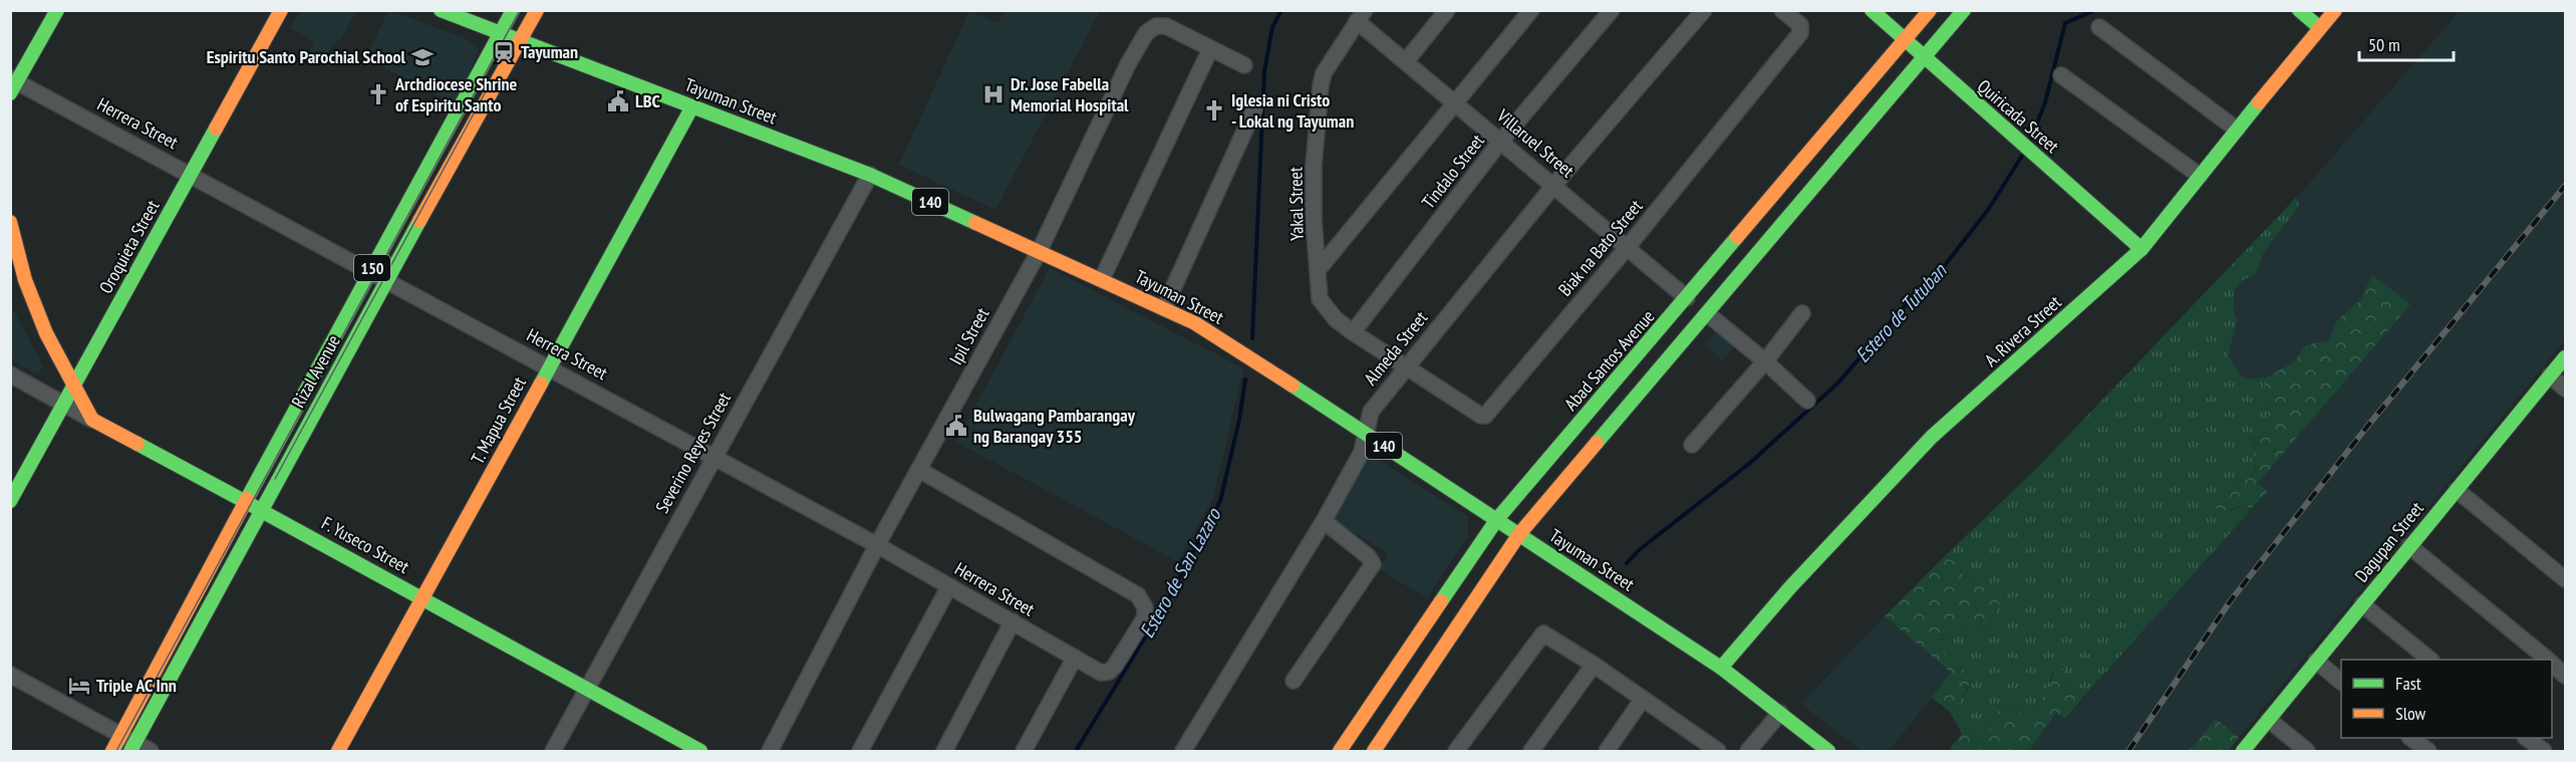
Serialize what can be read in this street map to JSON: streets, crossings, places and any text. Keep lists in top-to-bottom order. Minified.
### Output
{"streets":{"main road":["Tayuman Street","Quiricada Street","140","Oroquieta Street","150","A. Rivera Street","Abad Santos Avenue","Rizal Avenue","T. Mapua Street","Dagupan Street","F. Yuseco Street"],"street":["Herrera Street","Villaruel Street","Tindalo Street","Yakal Street","Biak na Bato Street","Ipil Street","Almeda Street","Severino Reyes Street"]},"crossings":[["Tayuman Street","A. Rivera Street"],["Tayuman Street","Ipil Street"],["Tayuman Street","Almeda Street"],["Tayuman Street","Abad Santos Avenue"],["Tayuman Street","Rizal Avenue"],["Tayuman Street","T. Mapua Street"],["Tayuman Street","Severino Reyes Street"],["Quiricada Street","A. Rivera Street"],["Quiricada Street","Abad Santos Avenue"],["Herrera Street","Oroquieta Street"],["Herrera Street","Ipil Street"],["Herrera Street","Rizal Avenue"],["Herrera Street","T. Mapua Street"],["Herrera Street","Severino Reyes Street"],["Villaruel Street","Tindalo Street"],["Villaruel Street","Yakal Street"],["Villaruel Street","Biak na Bato Street"],["Villaruel Street","Almeda Street"],["Villaruel Street","Abad Santos Avenue"],["Tindalo Street","Yakal Street"],["Yakal Street","Biak na Bato Street"],["Yakal Street","Almeda Street"],["Oroquieta Street","F. Yuseco Street"],["Biak na Bato Street","Almeda Street"],["Rizal Avenue","F. Yuseco Street"],["T. Mapua Street","F. Yuseco Street"],["Severino Reyes Street","F. Yuseco Street"]],"water":["Estero de Tutuban","Estero de San Lazaro"],"places":{"station":["Tayuman"],"school or university":["Espiritu Santo Parochial School"],"church":["Archdiocese Shrine of Espiritu Santo","Iglesia ni Cristo - Lokal ng Tayuman"],"hospital":["Dr. Jose Fabella Memorial Hospital"],"public building":["LBC","Bulwagang Pambarangay ng Barangay 355"],"hotel":["Triple AC Inn"]},"legend":["Fast","Slow"],"scale_bar":"50 m"}
